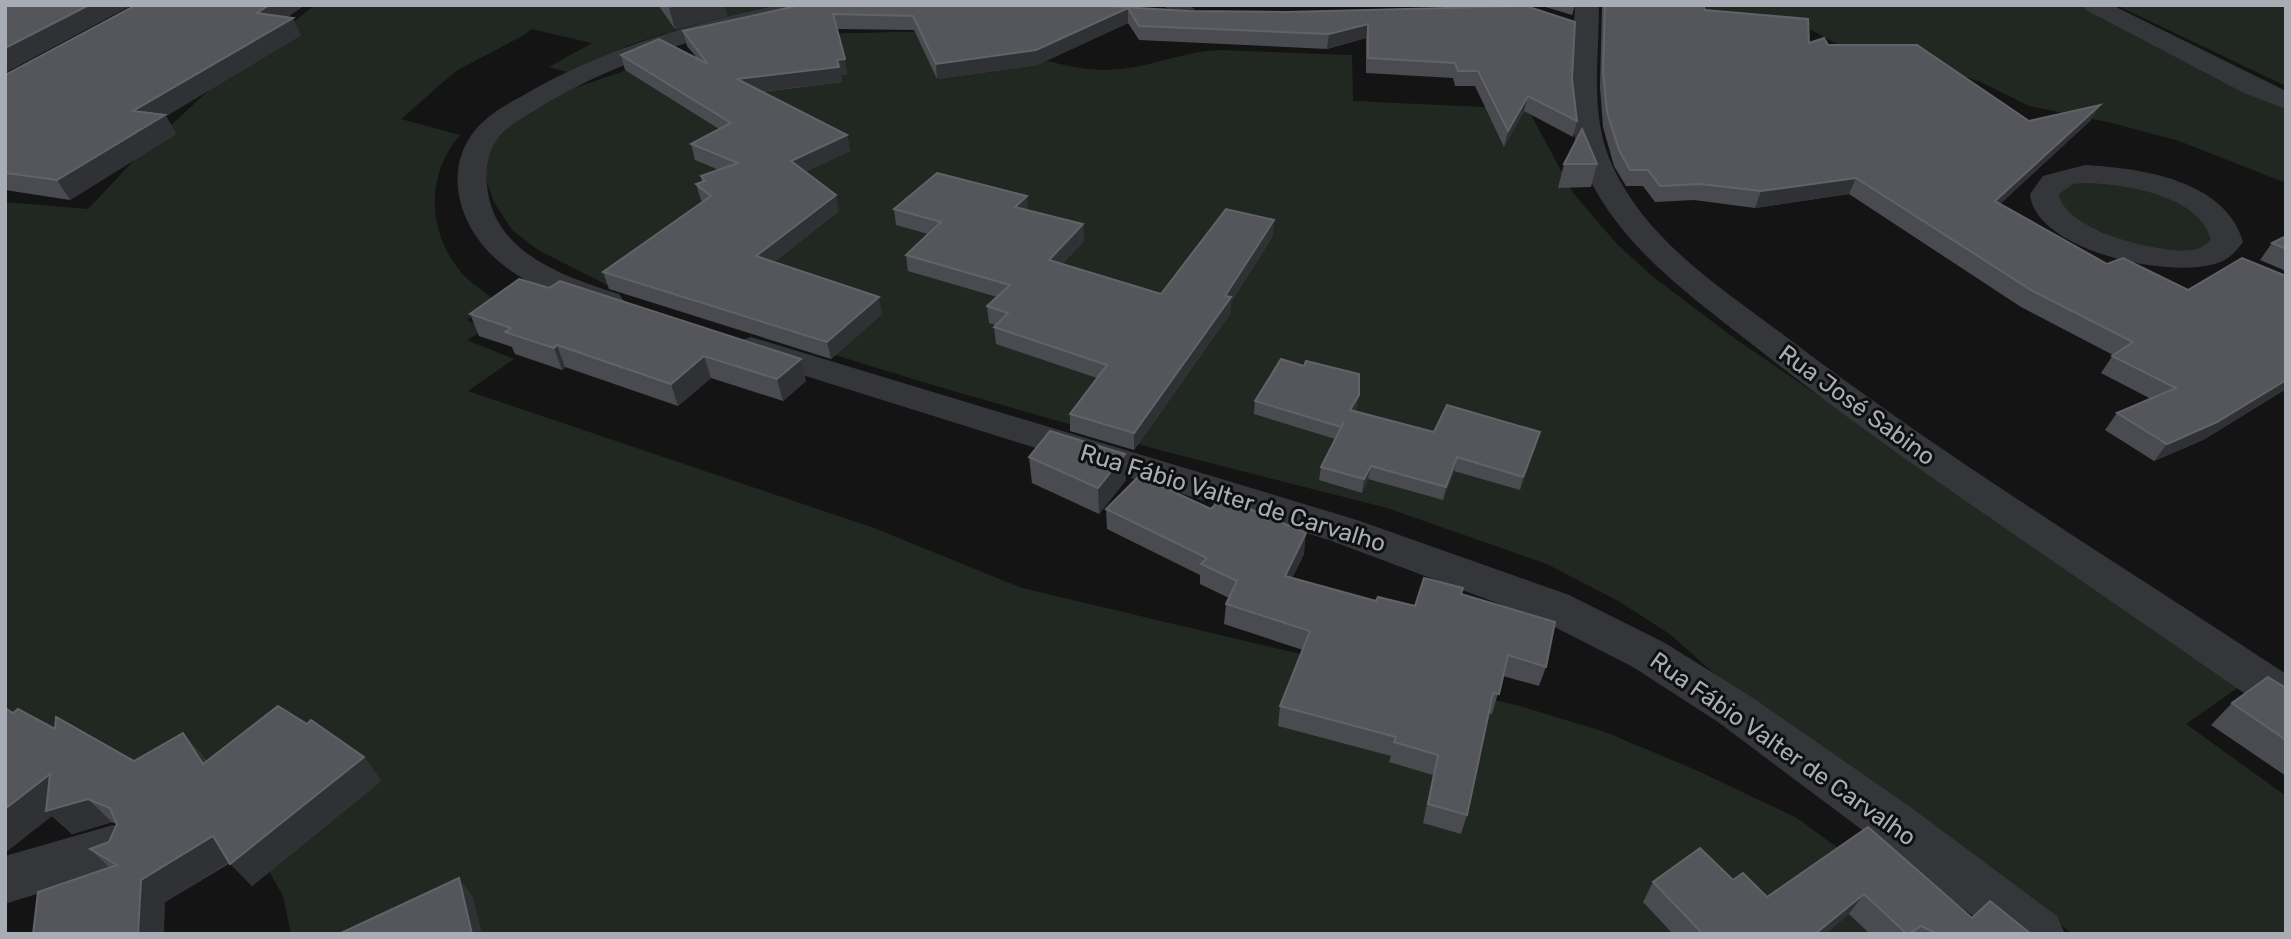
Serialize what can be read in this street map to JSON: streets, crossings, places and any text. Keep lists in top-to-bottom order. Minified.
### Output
{"streets":{"street":["Rua José Sabino","Rua Fábio Valter de Carvalho"]}}
